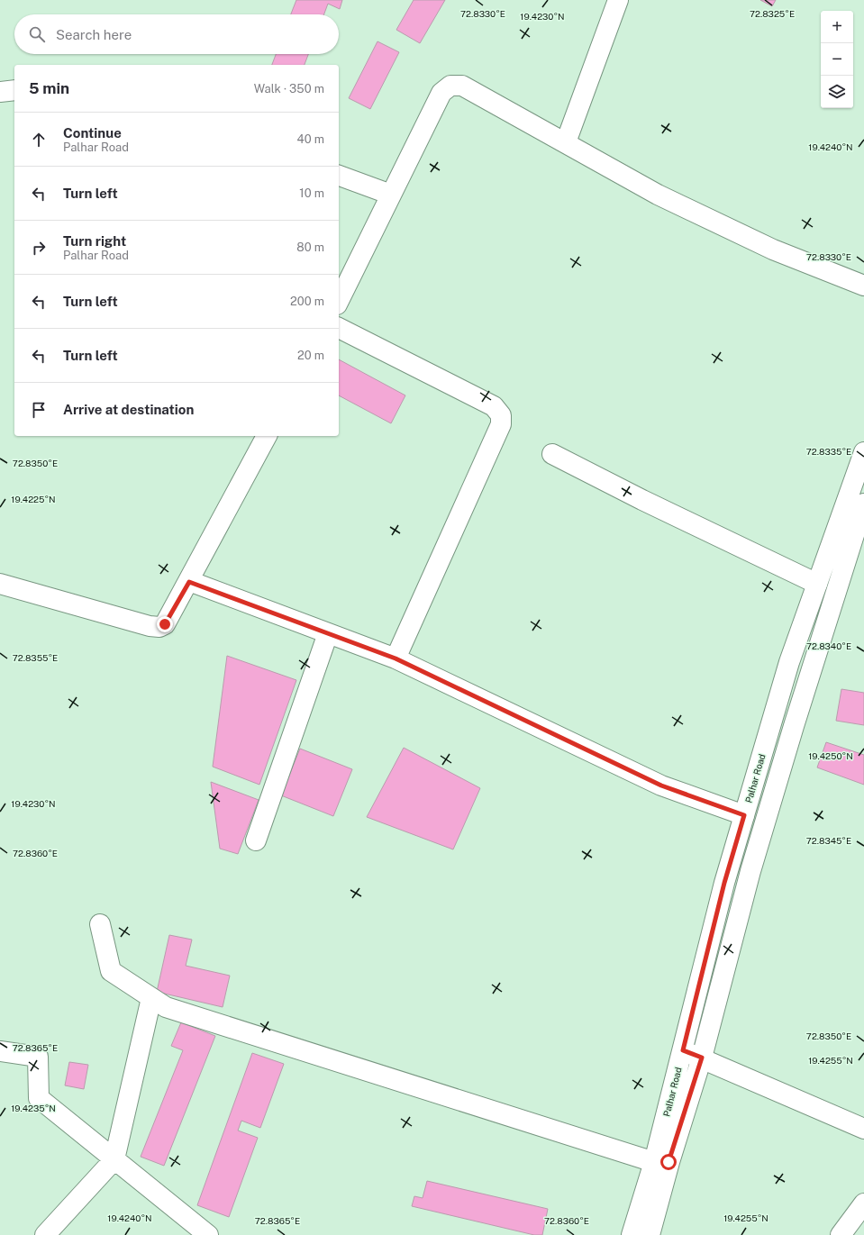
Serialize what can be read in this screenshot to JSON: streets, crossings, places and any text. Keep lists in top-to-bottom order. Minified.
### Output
{"streets":{"street":["Palhar Road"]},"page":{"map_buttons":["+","−"],"search":"Search here","heading":["5 min","Walk · 350 m"],"list":[["Continue","Palhar Road","40 m"],["Turn left","10 m"],["Turn right","Palhar Road","80 m"],["Turn left","200 m"],["Turn left","20 m"],"Arrive at destination"]},"coordinates":["72.8330°E","72.8325°E","19.4230°N","19.4240°N","72.8335°E","72.8350°E","19.4225°N","72.8340°E","72.8355°E","19.4250°N","72.8345°E","72.8360°E","72.8365°E","19.4255°N","19.4235°N"]}
